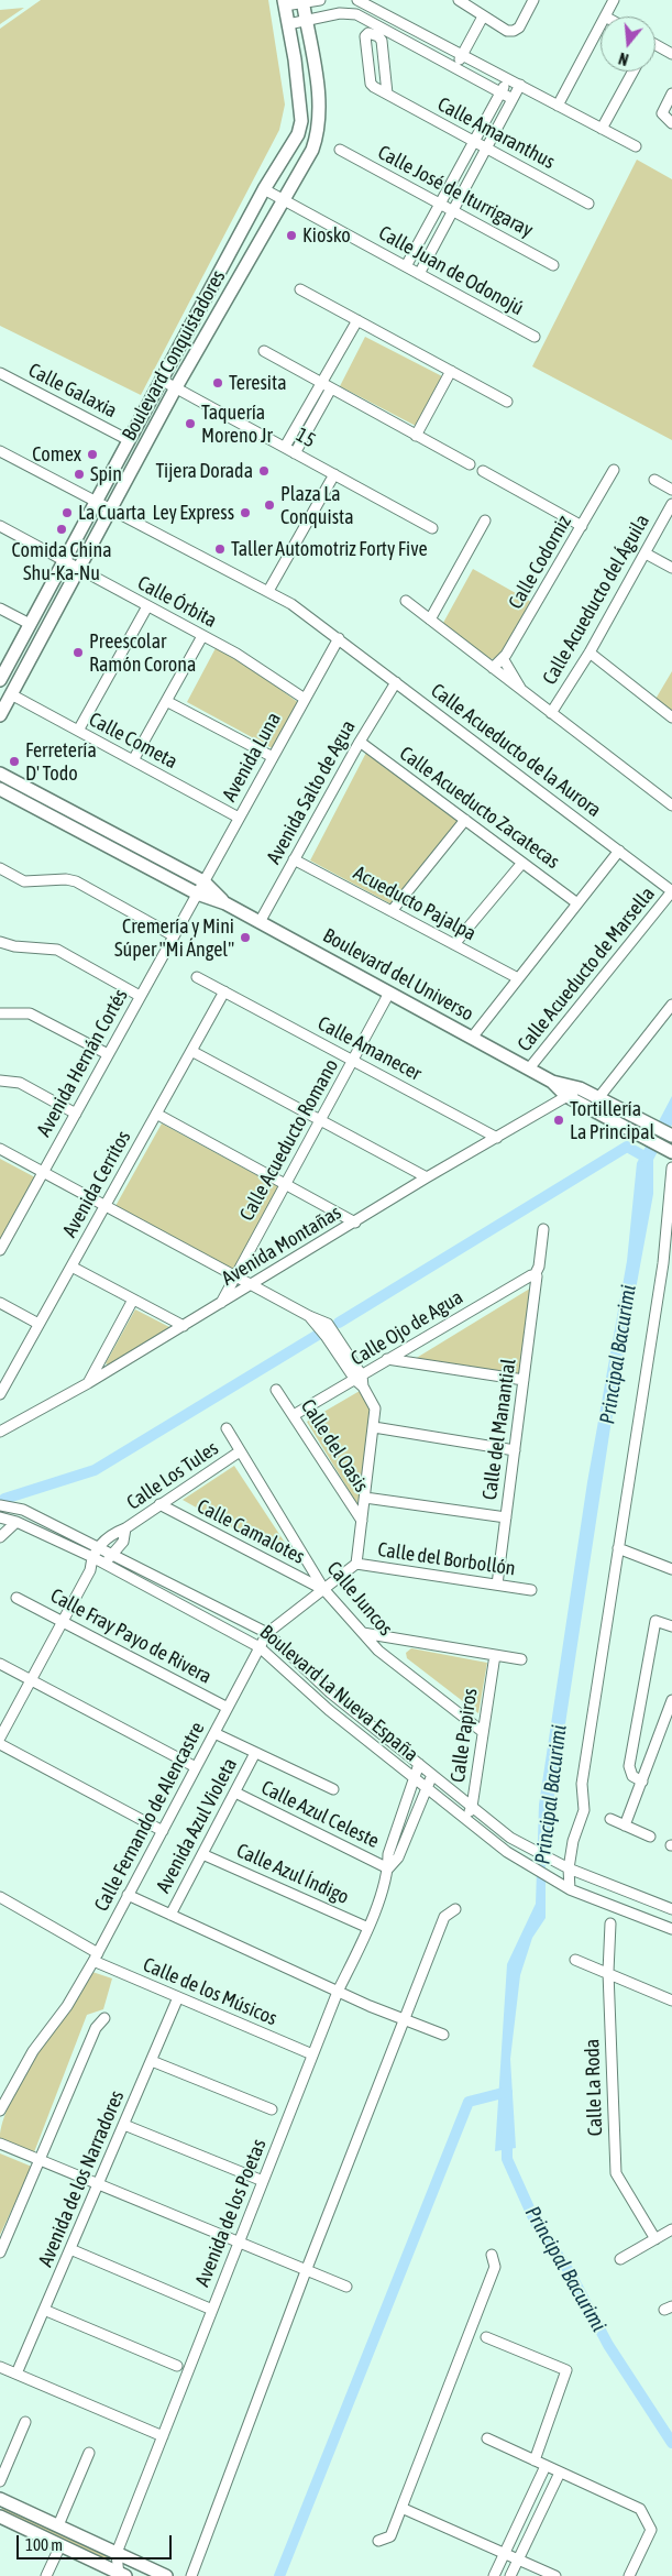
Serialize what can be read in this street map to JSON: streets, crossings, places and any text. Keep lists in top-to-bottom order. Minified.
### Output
{"streets":{"street":["Calle Amaranthus","Calle José de Iturrigaray","Calle Juan de Odonojú","Boulevard Conquistadores","Calle Galaxia","15","Calle Codorniz","Calle Acueducto del Águila","Calle Órbita","Calle Cometa","Calle Acueducto de la Aurora","Avenida Luna","Avenida Salto de Agua","Calle Acueducto Zacatecas","Acueducto Pajalpa","Calle Acueducto de Marsella","Boulevard del Universo","Calle Amanecer","Avenida Hernán Cortés","Calle Acueducto Romano","Avenida Cerritos","Avenida Montañas","Calle Ojo de Agua","Calle del Manantial","Calle del Oasis","Calle Los Tules","Calle Camalotes","Calle del Borbollón","Calle Juncos","Calle Fray Payo de Rivera","Boulevard La Nueva España","Calle Papiros","Calle Azul Celeste","Calle Fernando de Alencastre","Avenida Azul Violeta","Calle Azul Índigo","Calle de los Músicos","Calle La Roda","Avenida de los Narradores","Avenida de los Poetas"]},"crossings":[["Calle Juan de Odonojú","Boulevard Conquistadores"],["Boulevard Conquistadores","Calle Galaxia"],["Boulevard Conquistadores","15"],["Boulevard Conquistadores","Calle Órbita"],["Boulevard Conquistadores","Calle Cometa"],["Boulevard Conquistadores","Calle Acueducto de la Aurora"],["Calle Órbita","Avenida Luna"],["Calle Cometa","Avenida Luna"],["Calle Acueducto de la Aurora","Avenida Luna"],["Calle Acueducto de la Aurora","Avenida Salto de Agua"],["Calle Acueducto de la Aurora","Calle Acueducto de Marsella"],["Avenida Luna","Boulevard del Universo"],["Avenida Luna","Avenida Hernán Cortés"],["Avenida Salto de Agua","Calle Acueducto Zacatecas"],["Avenida Salto de Agua","Acueducto Pajalpa"],["Avenida Salto de Agua","Boulevard del Universo"],["Calle Acueducto de Marsella","Boulevard del Universo"],["Boulevard del Universo","Avenida Hernán Cortés"],["Boulevard del Universo","Calle Acueducto Romano"],["Boulevard del Universo","Avenida Montañas"],["Calle Amanecer","Calle Acueducto Romano"],["Calle Amanecer","Avenida Cerritos"],["Calle Amanecer","Avenida Montañas"],["Calle Acueducto Romano","Avenida Montañas"],["Calle Ojo de Agua","Calle del Manantial"],["Calle Ojo de Agua","Calle del Oasis"],["Calle del Manantial","Calle del Borbollón"],["Calle Los Tules","Calle Camalotes"],["Calle Los Tules","Calle Juncos"],["Calle Los Tules","Boulevard La Nueva España"],["Calle Camalotes","Calle Juncos"],["Calle Camalotes","Calle Fernando de Alencastre"],["Calle del Borbollón","Calle Fernando de Alencastre"],["Calle Juncos","Calle Papiros"],["Calle Juncos","Calle Fernando de Alencastre"],["Calle Fray Payo de Rivera","Calle Fernando de Alencastre"],["Boulevard La Nueva España","Calle Papiros"],["Boulevard La Nueva España","Calle Fernando de Alencastre"],["Boulevard La Nueva España","Avenida de los Poetas"],["Calle Azul Celeste","Avenida Azul Violeta"],["Calle Azul Celeste","Avenida de los Poetas"],["Calle Fernando de Alencastre","Calle de los Músicos"],["Avenida Azul Violeta","Calle Azul Índigo"],["Calle Azul Índigo","Avenida de los Poetas"],["Calle de los Músicos","Avenida de los Narradores"],["Calle de los Músicos","Avenida de los Poetas"]],"water":["Principal Bacurimi"],"places":["Kiosko","Teresita","Taquería Moreno Jr","Comex","Tijera Dorada","Spin","Plaza La Conquista","La Cuarta","Ley Express","Comida China Shu-Ka-Nu","Taller Automotriz Forty Five","Preescolar Ramón Corona","Ferretería D' Todo","Cremería y Mini Súper \"Mi Ángel\"","Tortillería La Principal"],"scale_bar":"100 m","north":"bottom"}
